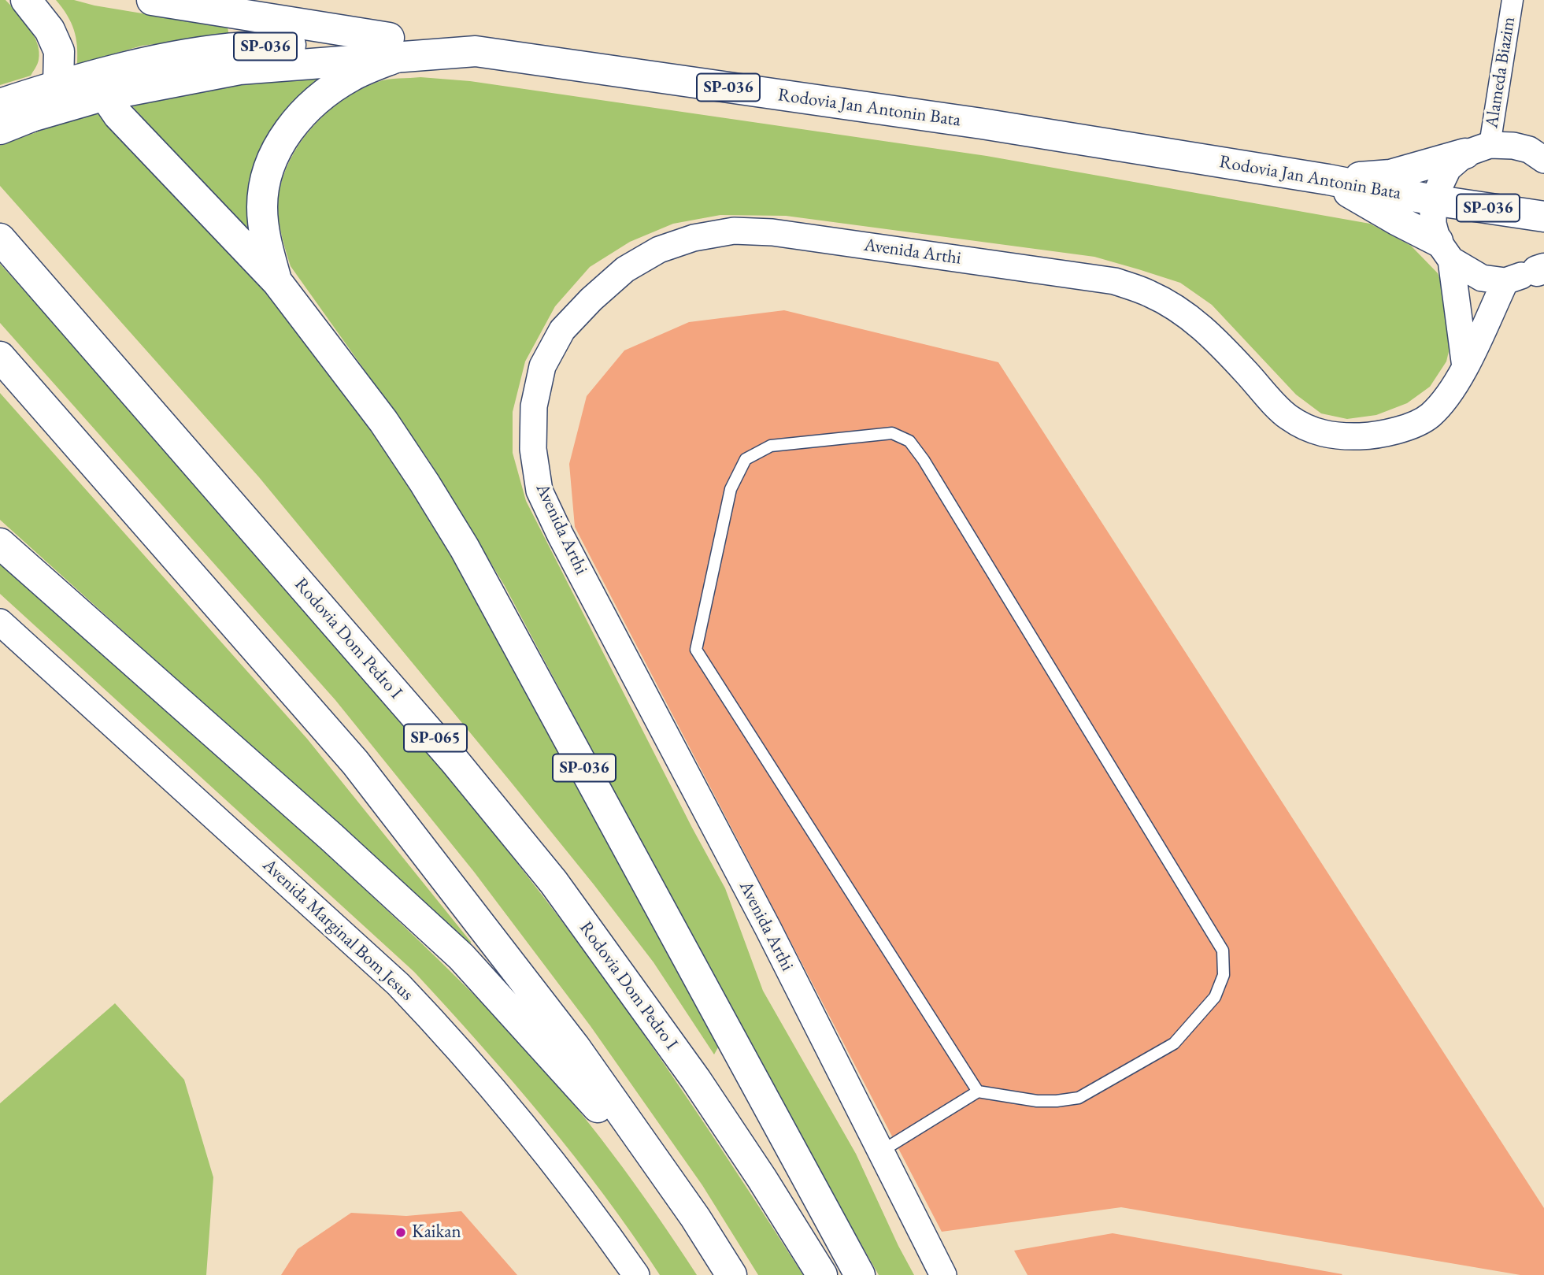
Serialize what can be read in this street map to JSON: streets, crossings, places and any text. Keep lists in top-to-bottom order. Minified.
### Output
{"streets":{"main road":["SP-036","Rodovia Jan Antonin Bata","Rodovia Dom Pedro I","SP-065"],"street":["Alameda Biazim","Avenida Arthi","Avenida Marginal Bom Jesus"]},"crossings":[["SP-036","Rodovia Jan Antonin Bata"]],"places":["Kaikan"]}
